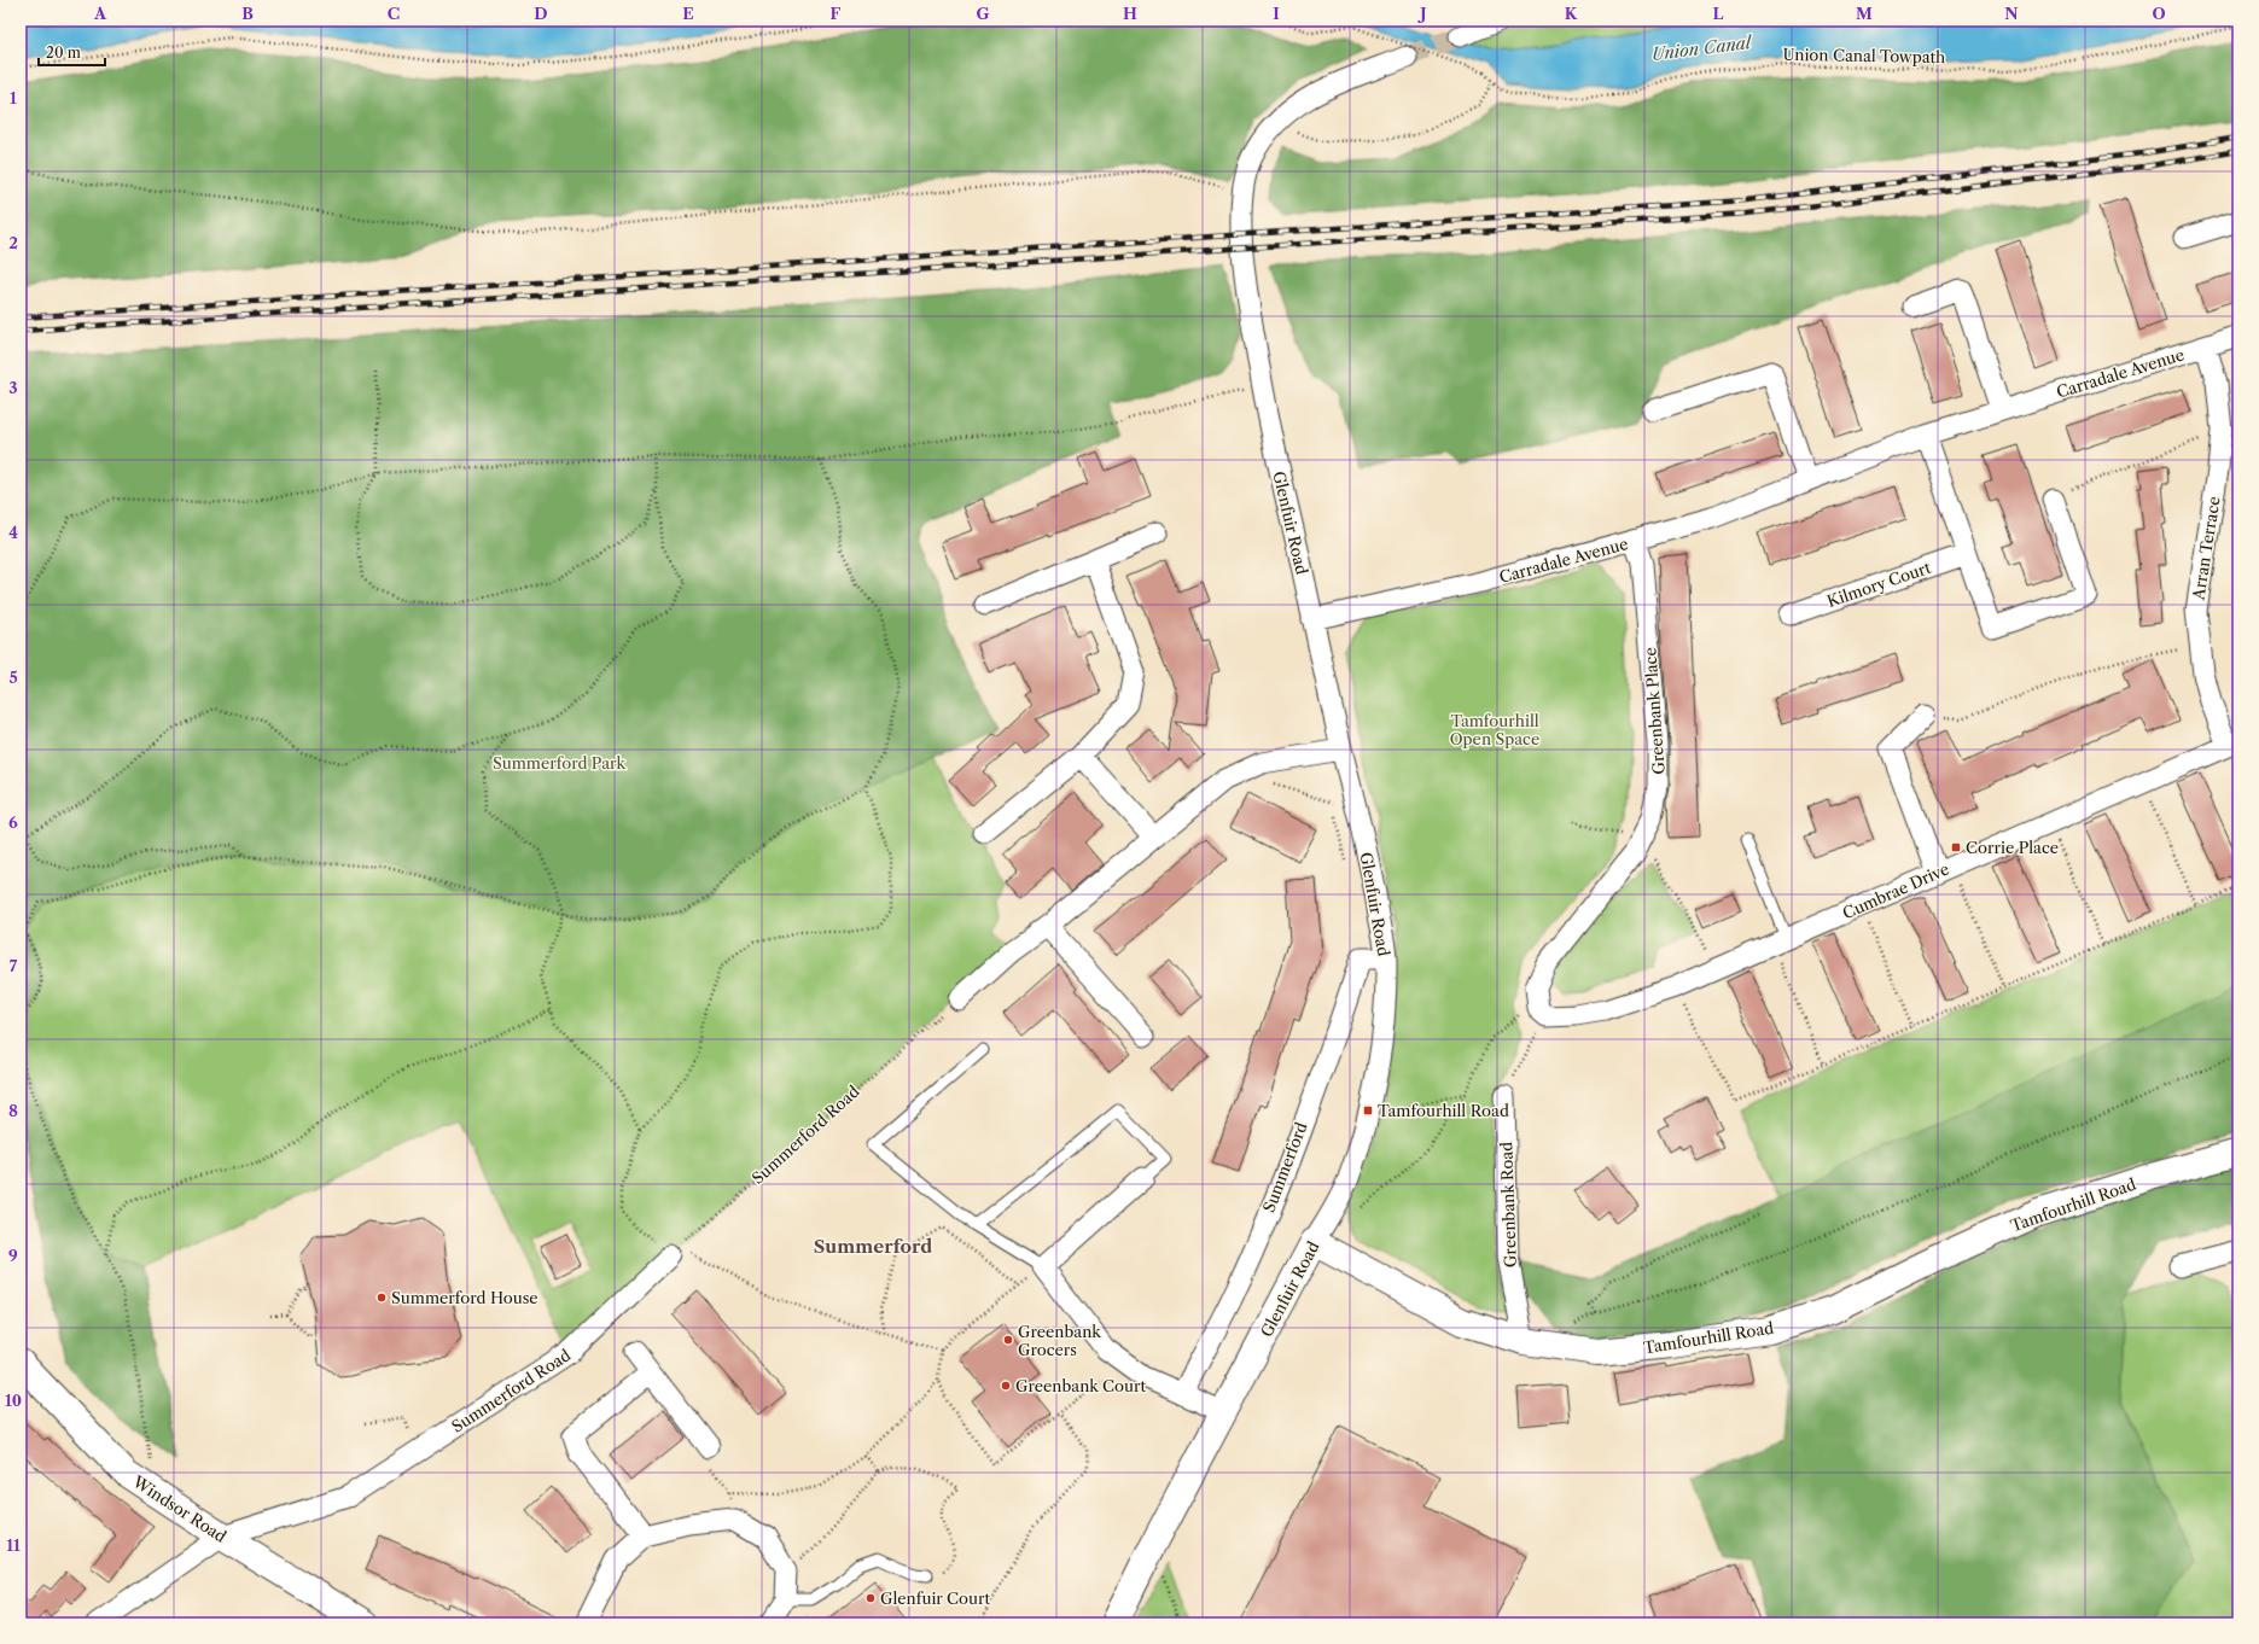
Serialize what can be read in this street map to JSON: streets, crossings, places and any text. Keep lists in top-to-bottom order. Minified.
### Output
{"streets":{"main road":["Glenfuir Road","Tamfourhill Road","Windsor Road"],"street":["Carradale Avenue","Arran Terrace","Kilmory Court","Greenbank Place","Cumbrae Drive","Summerford Road","Summerford","Greenbank Road"],"path":["Union Canal Towpath"]},"crossings":[["Carradale Avenue","Glenfuir Road"],["Carradale Avenue","Arran Terrace"],["Carradale Avenue","Greenbank Place"],["Glenfuir Road","Summerford"],["Glenfuir Road","Tamfourhill Road"],["Arran Terrace","Cumbrae Drive"],["Greenbank Place","Cumbrae Drive"],["Summerford Road","Windsor Road"],["Greenbank Road","Tamfourhill Road"]],"districts":["Summerford"],"water":["Union Canal"],"parks":["Tamfourhill Open Space","Summerford Park"],"places":{"transit":["Corrie Place","Tamfourhill Road"],"other":["Summerford House","Greenbank Grocers","Greenbank Court","Glenfuir Court"]},"scale_bar":"20 m","grid":{"columns":["A","B","C","D","E","F","G","H","I","J","K","L","M","N","O"],"rows":["1","2","3","4","5","6","7","8","9","10","11"]}}
